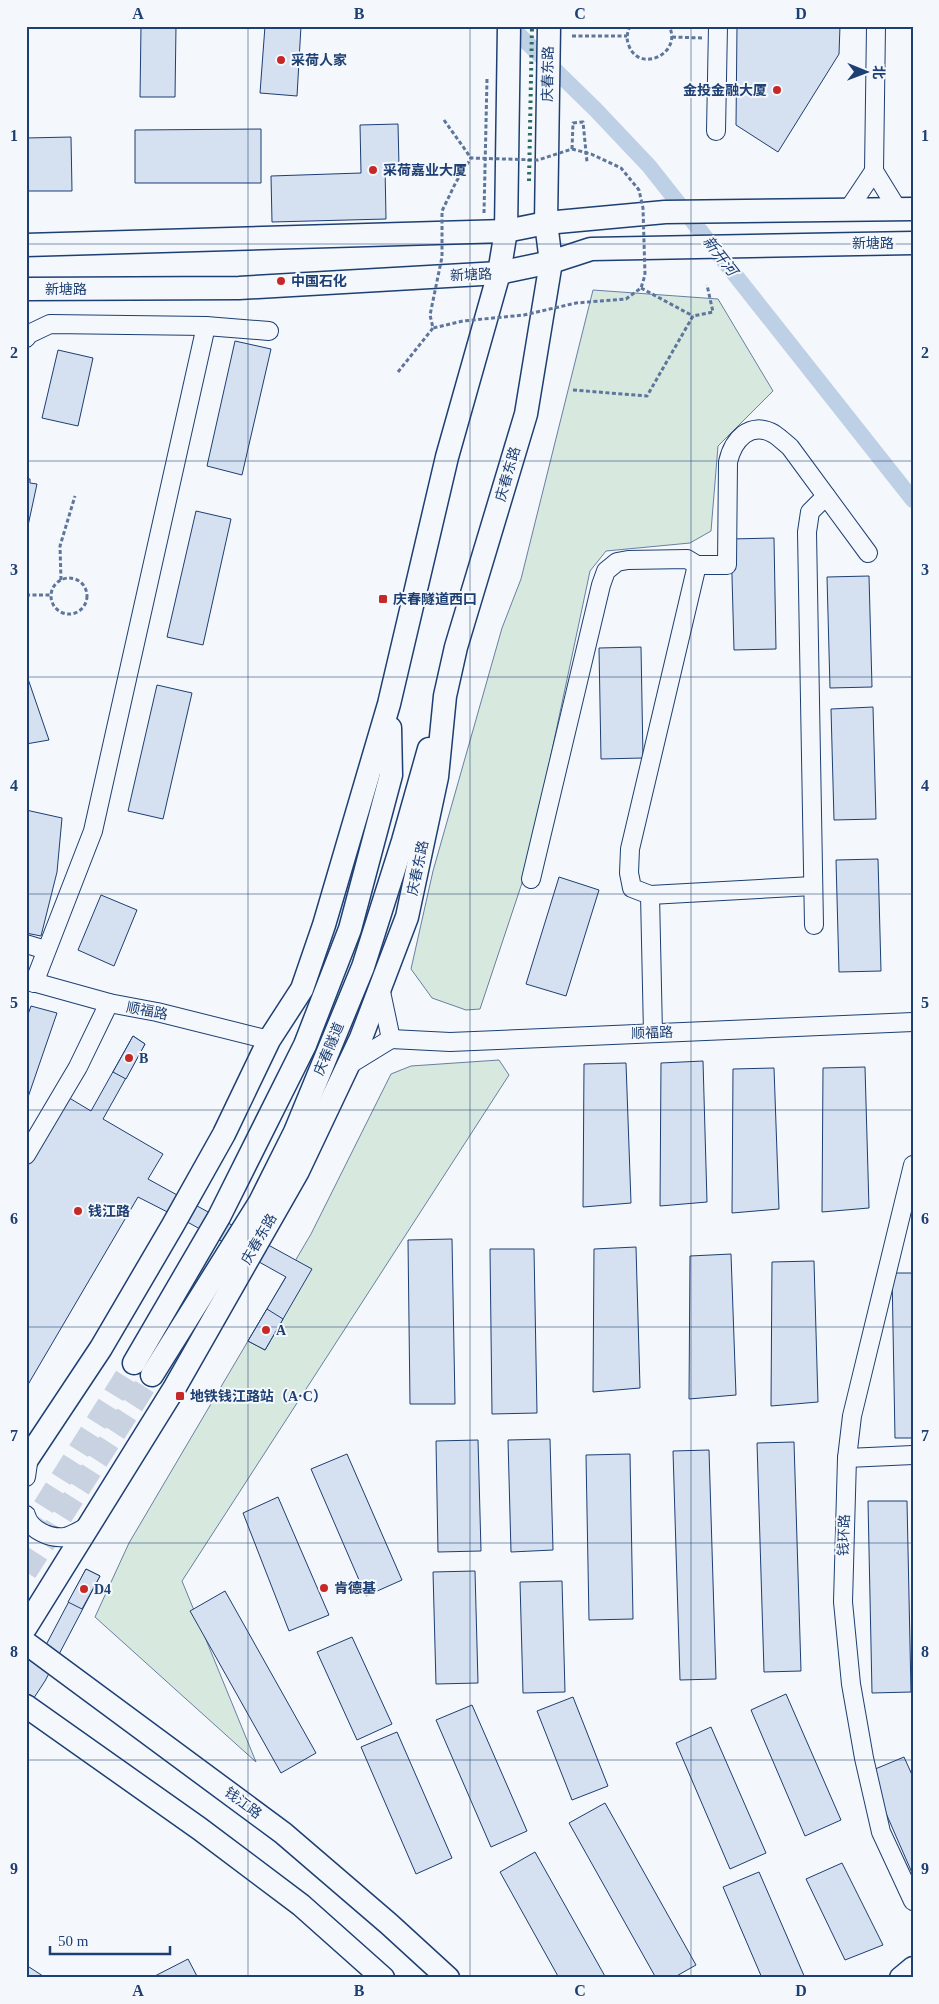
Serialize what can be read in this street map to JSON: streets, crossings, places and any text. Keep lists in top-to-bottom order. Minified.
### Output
{"streets":{"main road":["庆春东路","新塘路","庆春隧道","钱江路"],"street":["顺福路","钱环路"]},"crossings":[["庆春东路","新塘路"],["庆春东路","庆春隧道"]],"water":["新开河"],"places":{"other":["采荷人家","金投金融大厦","采荷嘉业大厦","中国石化","B","钱江路","A","肯德基","D4"],"transit":["庆春隧道西口","地铁钱江路站（A·C）"]},"scale_bar":"50 m","north":"right","grid":{"columns":["A","B","C","D"],"rows":["1","2","3","4","5","6","7","8","9"]}}
